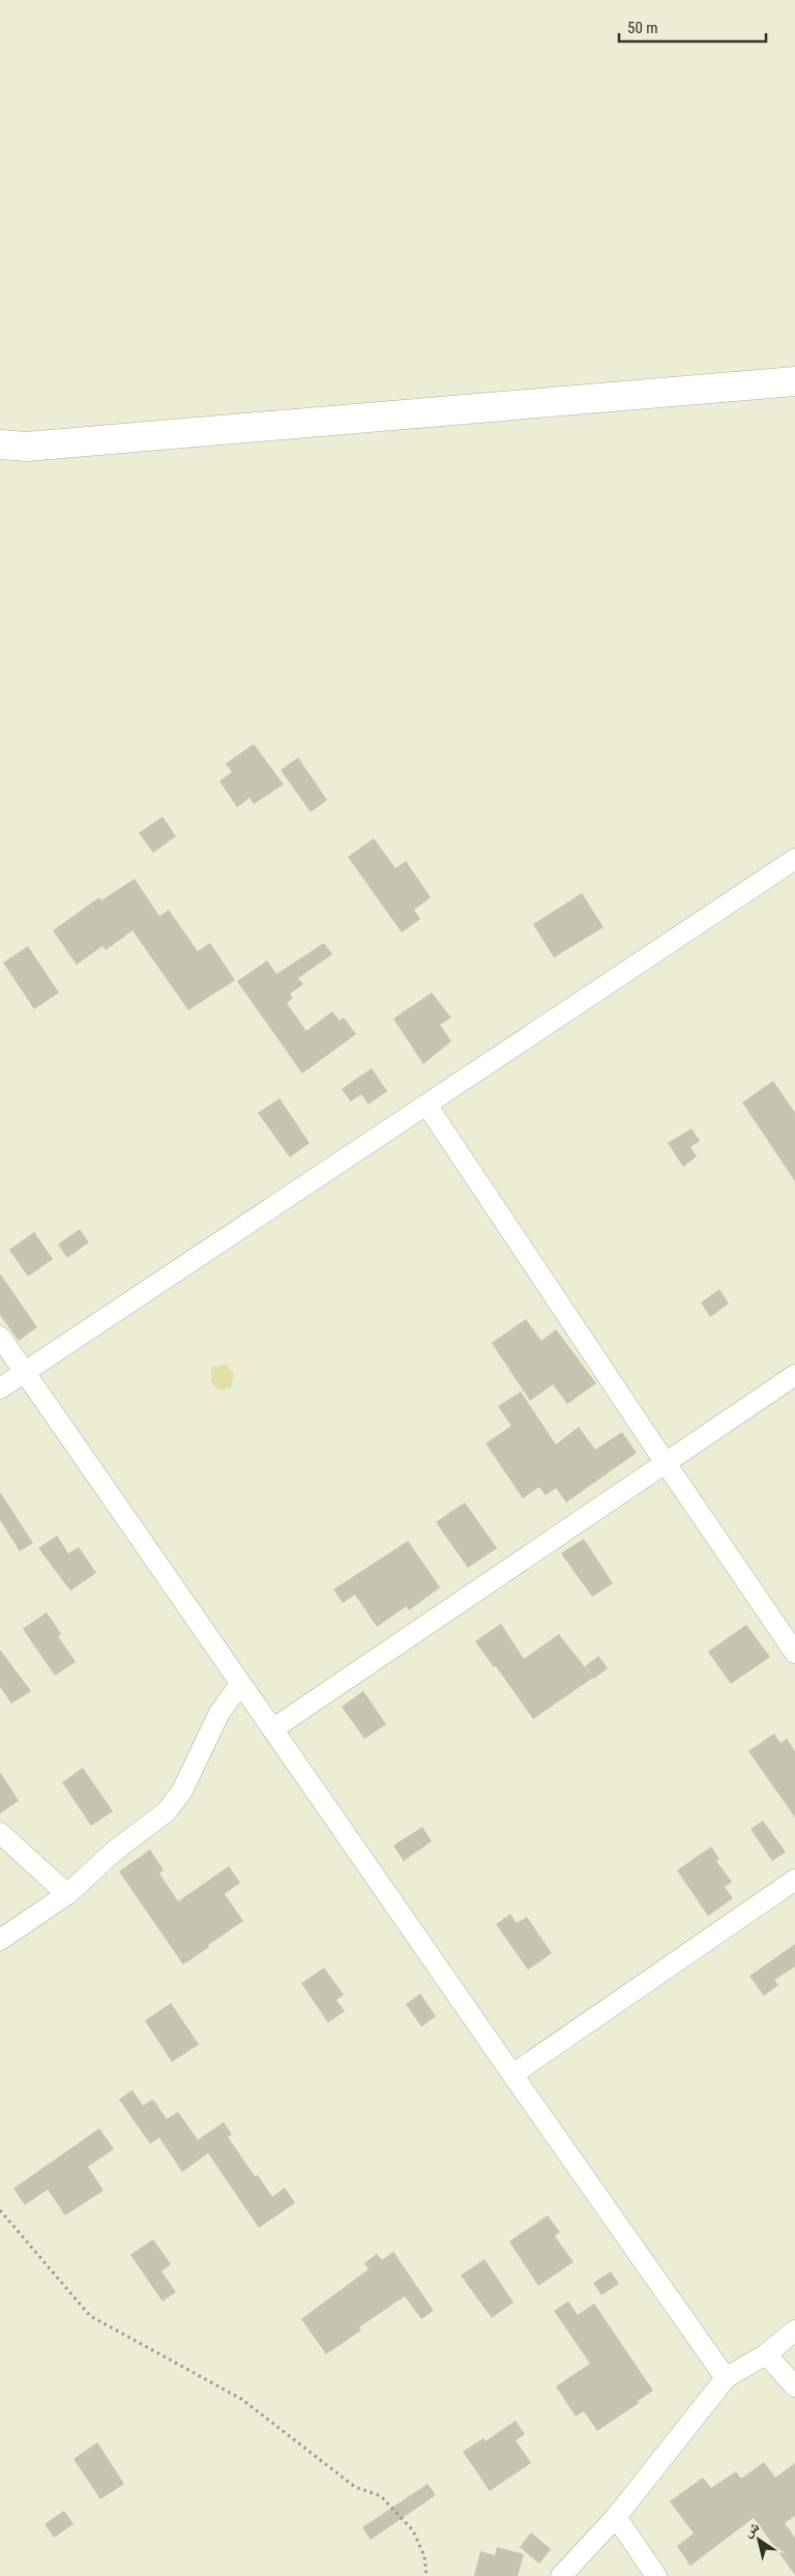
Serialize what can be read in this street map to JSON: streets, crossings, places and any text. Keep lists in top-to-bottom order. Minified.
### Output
{"scale_bar":"50 m","north":"top left"}
